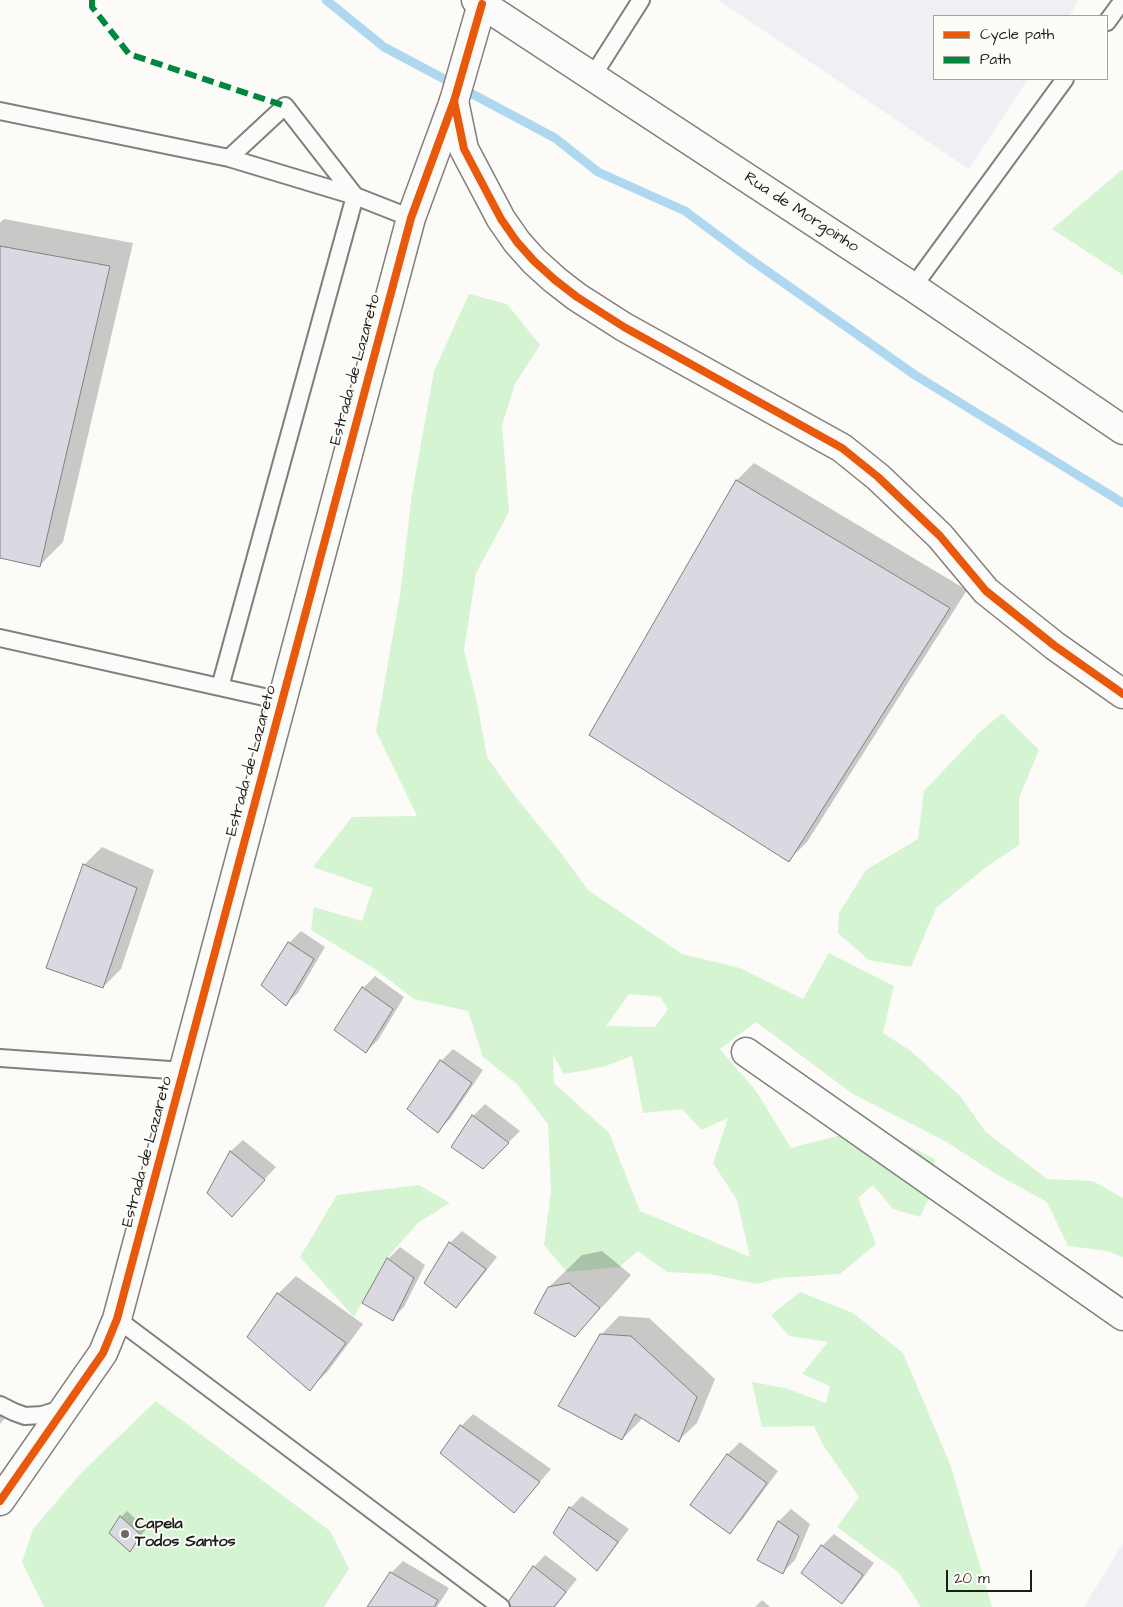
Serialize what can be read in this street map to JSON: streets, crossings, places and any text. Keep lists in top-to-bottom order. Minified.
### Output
{"streets":{"street":["Rua de Morgoinho","Estrada de Lazareto"]},"crossings":[["Rua de Morgoinho","Estrada de Lazareto"]],"places":["Capela Todos Santos"],"legend":["Cycle path","Path"],"scale_bar":"20 m"}
